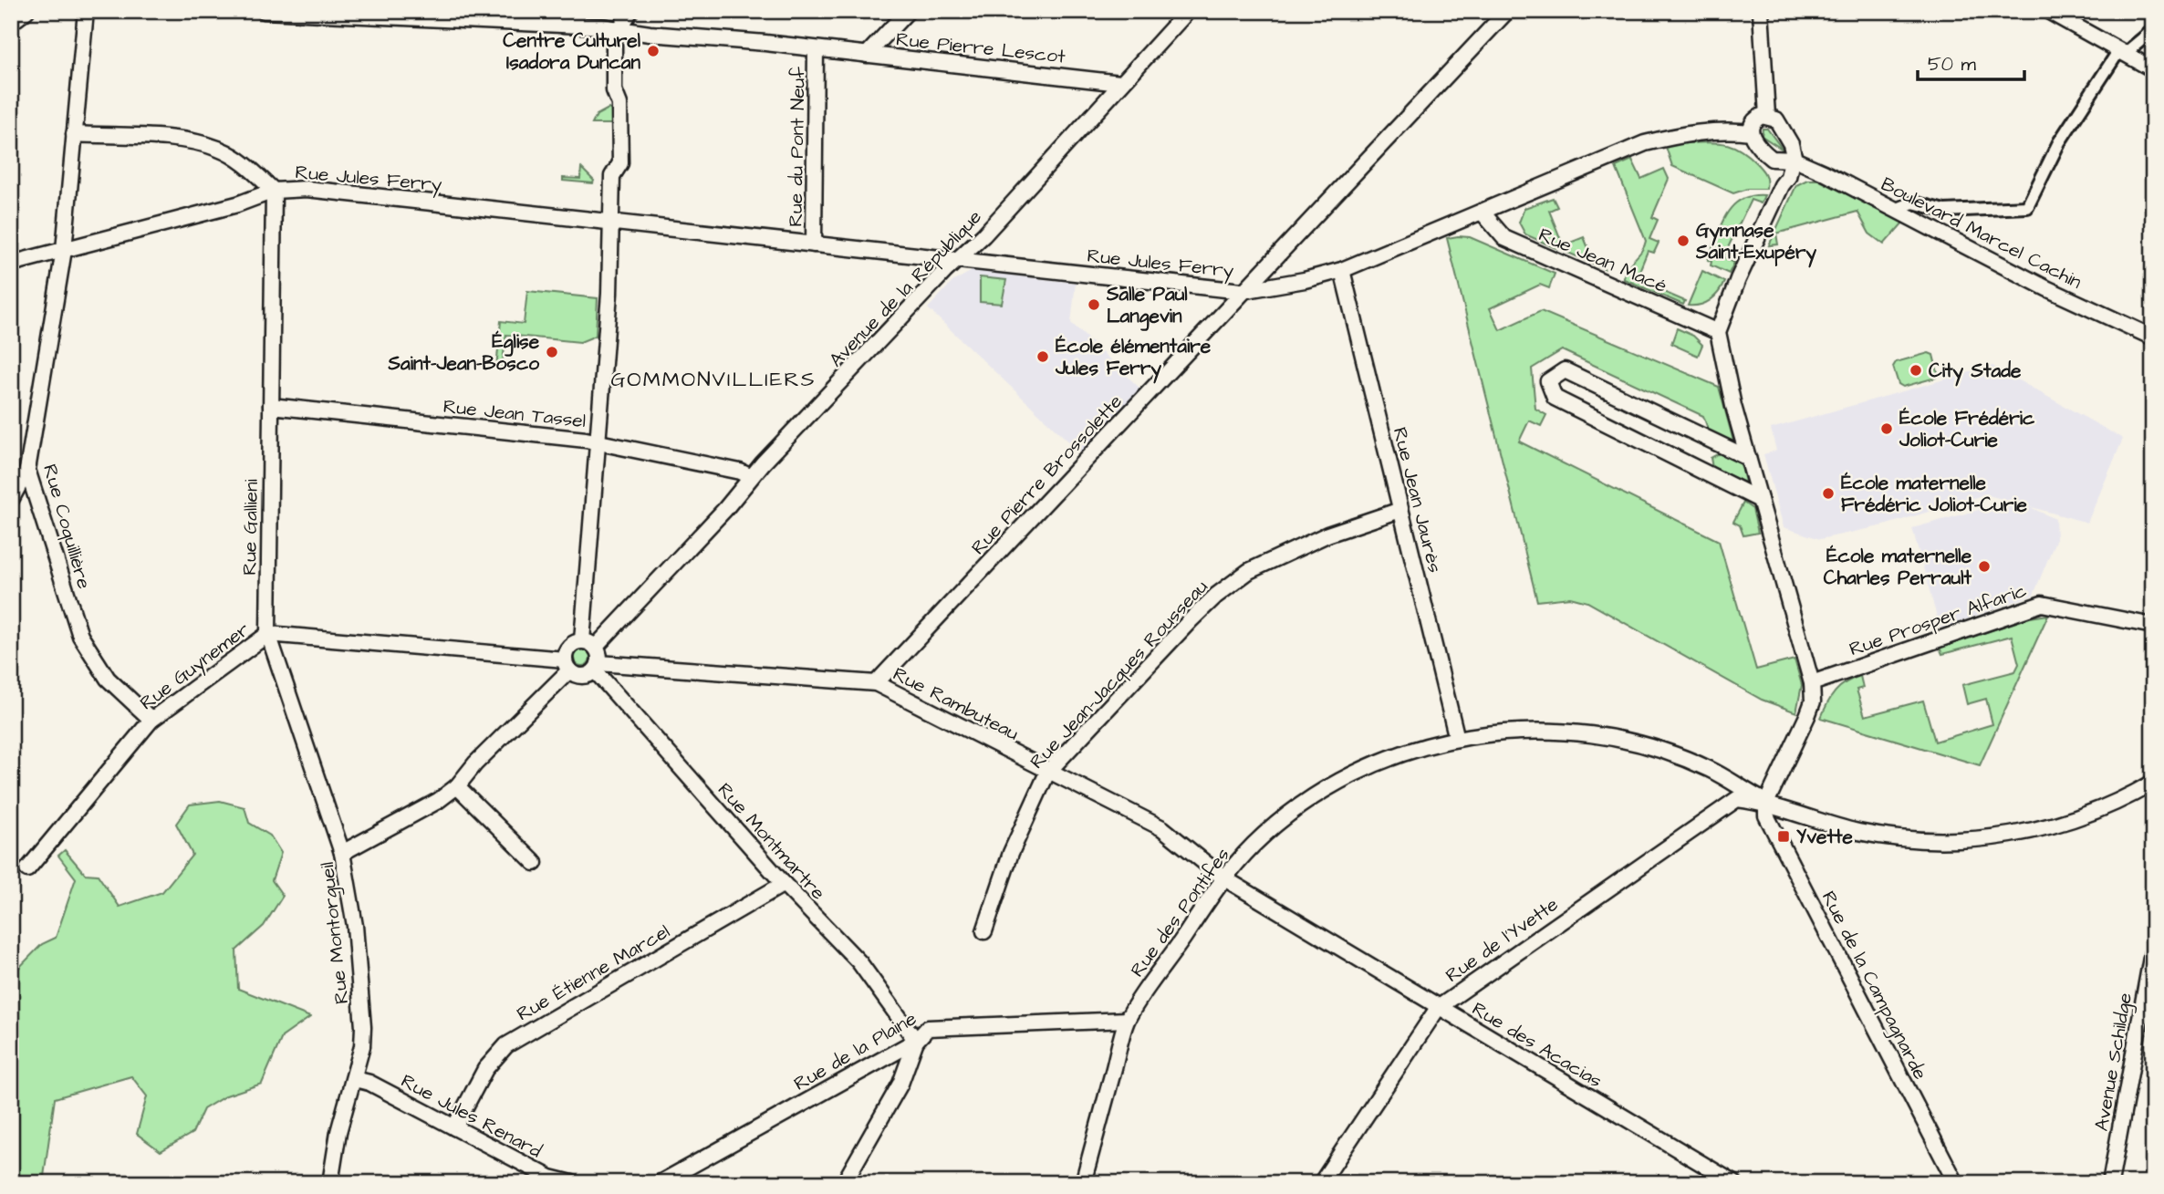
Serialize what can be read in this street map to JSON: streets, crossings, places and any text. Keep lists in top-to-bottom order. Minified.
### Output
{"streets":{"street":["Rue Pierre Lescot","Rue du Pont Neuf","Rue Jules Ferry","Boulevard Marcel Cachin","Rue Jean Macé","Avenue de la République","Rue Jean Tassel","Rue Pierre Brossolette","Rue Jean Jaurès","Rue Coquillière","Rue Gallieni","Rue Prosper Alfaric","Rue Guynemer","Rue Jean-Jacques Rousseau","Rue Rambuteau","Rue Montmartre","Rue des Pontifes","Rue Montorgueil","Rue de l'Yvette","Rue Étienne Marcel","Rue de la Campagnarde","Rue des Acacias","Rue de la Plaine","Avenue Schildge","Rue Jules Renard"]},"crossings":[["Rue Pierre Lescot","Rue du Pont Neuf"],["Rue Pierre Lescot","Avenue de la République"],["Rue du Pont Neuf","Rue Jules Ferry"],["Rue Jules Ferry","Rue Jean Macé"],["Rue Jules Ferry","Avenue de la République"],["Rue Jules Ferry","Rue Pierre Brossolette"],["Rue Jules Ferry","Rue Jean Jaurès"],["Rue Jules Ferry","Rue Coquillière"],["Rue Jules Ferry","Rue Gallieni"],["Avenue de la République","Rue Jean Tassel"],["Avenue de la République","Rue Guynemer"],["Avenue de la République","Rue Montorgueil"],["Rue Jean Tassel","Rue Gallieni"],["Rue Pierre Brossolette","Rue Rambuteau"],["Rue Jean Jaurès","Rue Jean-Jacques Rousseau"],["Rue Jean Jaurès","Rue des Pontifes"],["Rue Coquillière","Rue Guynemer"],["Rue Gallieni","Rue Guynemer"],["Rue Gallieni","Rue Montorgueil"],["Rue Guynemer","Rue Rambuteau"],["Rue Guynemer","Rue Montmartre"],["Rue Guynemer","Rue Montorgueil"],["Rue Jean-Jacques Rousseau","Rue Rambuteau"],["Rue Rambuteau","Rue Montmartre"],["Rue Rambuteau","Rue des Pontifes"],["Rue Rambuteau","Rue des Acacias"],["Rue Montmartre","Rue Étienne Marcel"],["Rue Montmartre","Rue de la Plaine"],["Rue des Pontifes","Rue de l'Yvette"],["Rue des Pontifes","Rue de la Campagnarde"],["Rue des Pontifes","Rue des Acacias"],["Rue des Pontifes","Rue de la Plaine"],["Rue Montorgueil","Rue Jules Renard"],["Rue de l'Yvette","Rue de la Campagnarde"],["Rue de l'Yvette","Rue des Acacias"],["Rue Étienne Marcel","Rue Jules Renard"]],"districts":["GOMMONVILLIERS"],"places":{"other":["Centre Culturel Isadora Duncan","Gymnase Saint-Exupéry","Salle Paul Langevin","Église Saint-Jean-Bosco","École élémentaire Jules Ferry","City Stade","École Frédéric Joliot-Curie","École maternelle Frédéric Joliot-Curie","École maternelle Charles Perrault"],"transit":["Yvette"]},"scale_bar":"50 m"}
